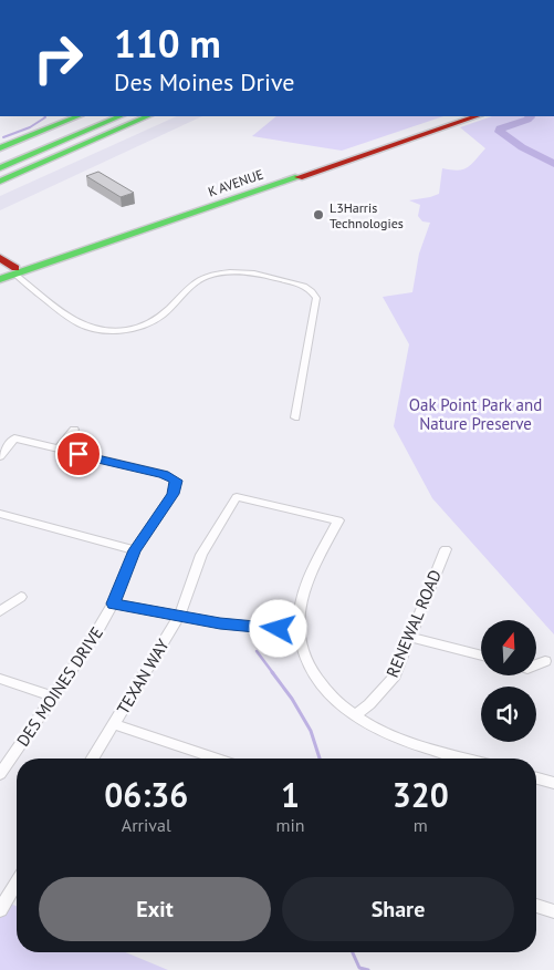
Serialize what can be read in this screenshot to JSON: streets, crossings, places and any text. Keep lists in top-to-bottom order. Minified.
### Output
{"streets":{"main road":["K AVENUE"],"street":["RENEWAL ROAD","TEXAN WAY","DES MOINES DRIVE"]},"parks":["Oak Point Park and Nature Preserve"],"places":["L3Harris Technologies"],"north":"top","page":{"turn":["110 m","Des Moines Drive"],"eta":["06:36","Arrival","1","min","320","m"],"buttons":["Exit","Share"]}}
